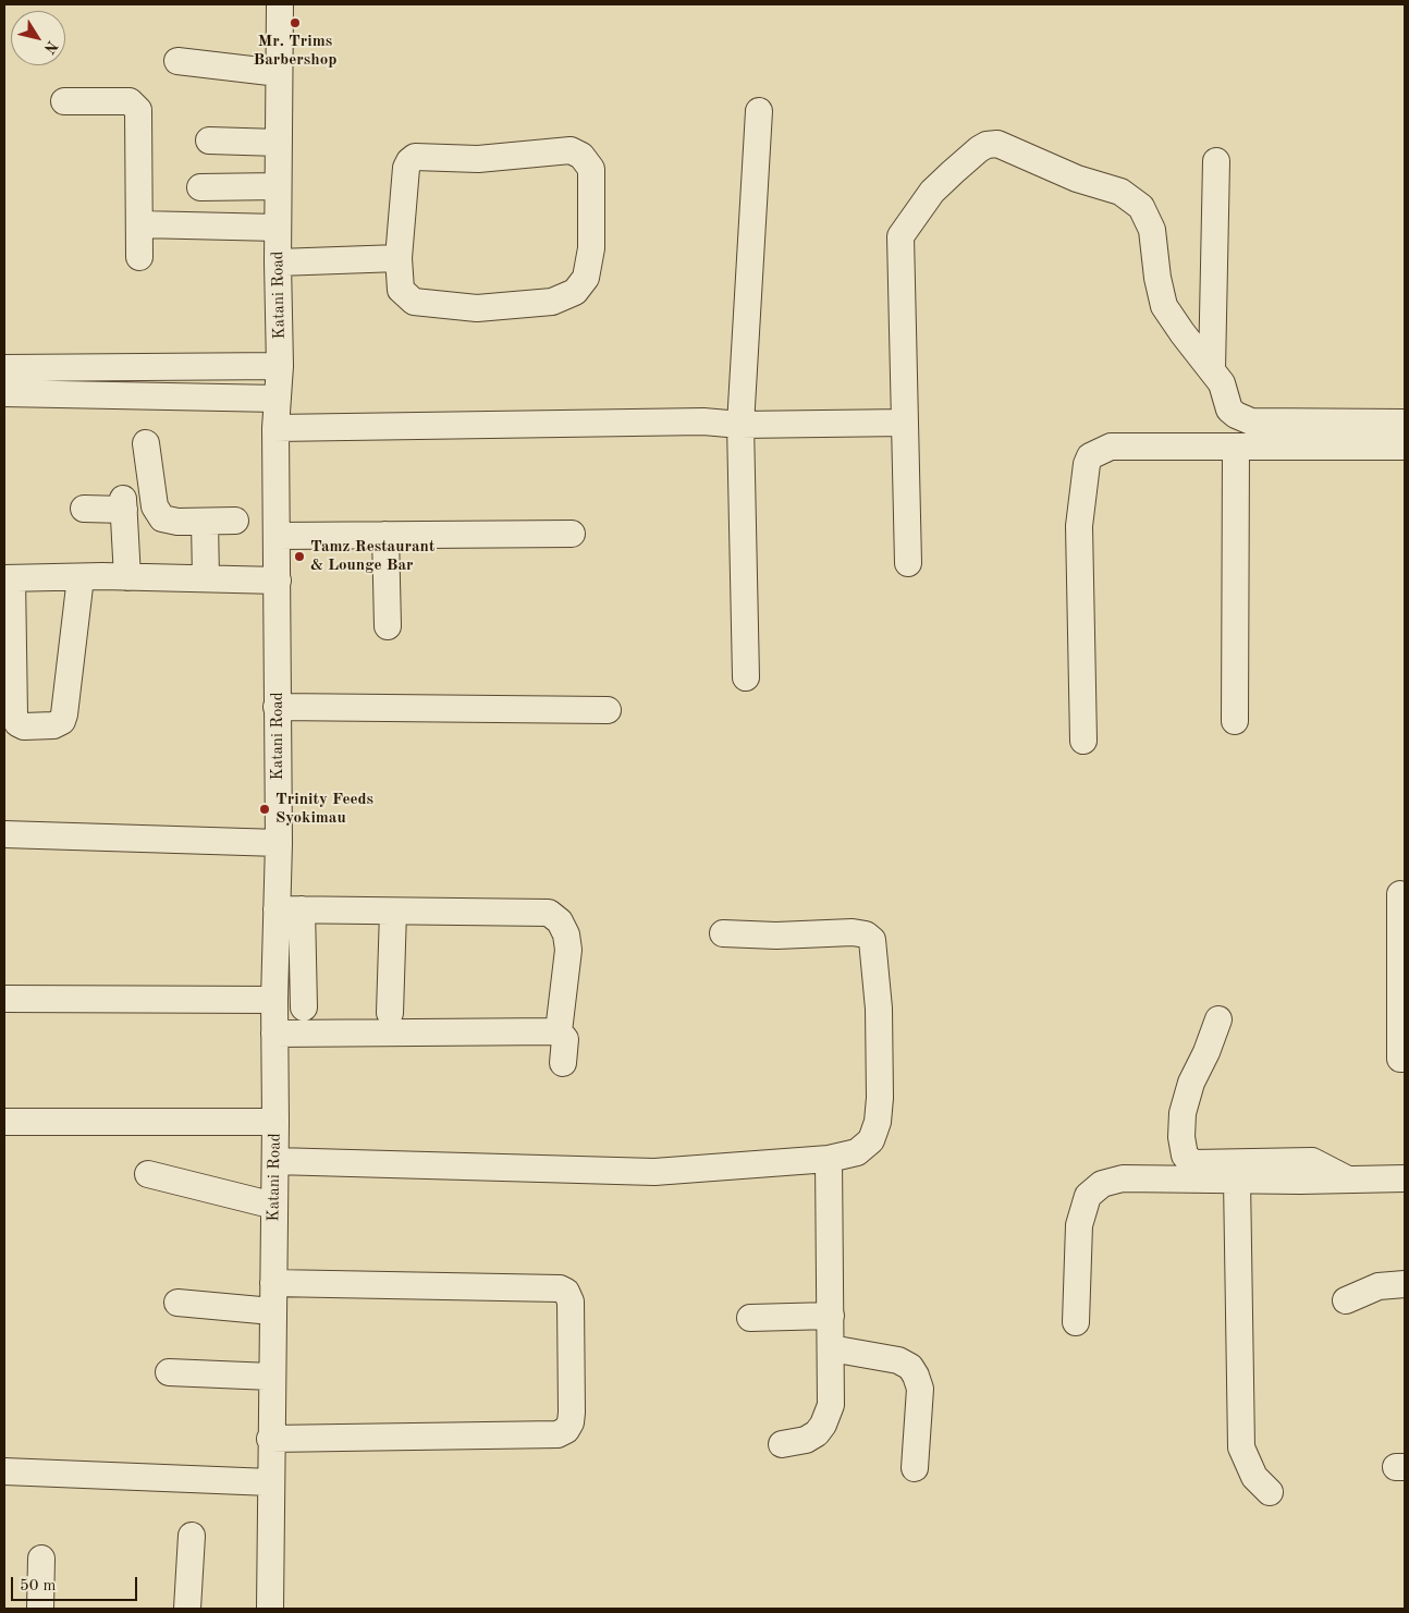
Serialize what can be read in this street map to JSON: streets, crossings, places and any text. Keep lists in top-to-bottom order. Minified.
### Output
{"streets":{"street":["Katani Road"]},"places":["Mr. Trims Barbershop","Tamz Restaurant & Lounge Bar","Trinity Feeds Syokimau"],"scale_bar":"50 m","north":"bottom right"}
